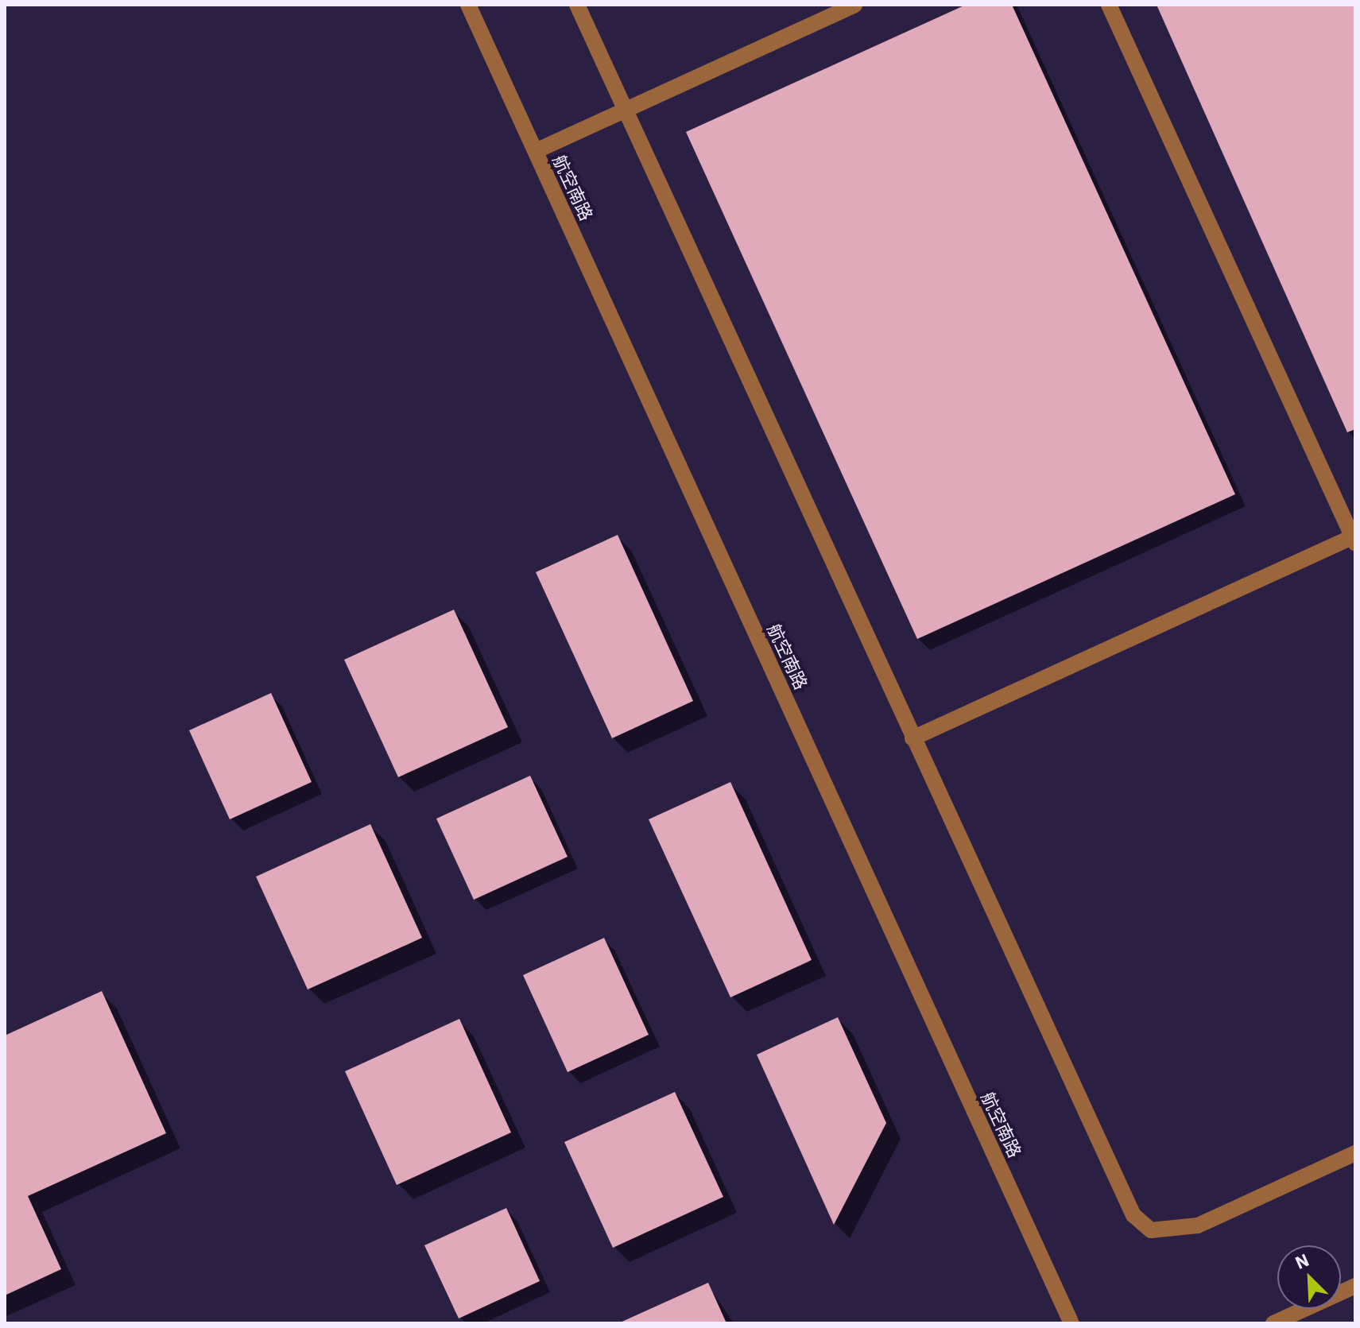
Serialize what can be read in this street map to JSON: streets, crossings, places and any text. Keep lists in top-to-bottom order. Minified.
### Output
{"streets":{"street":["航空南路"]},"north":"top left"}
